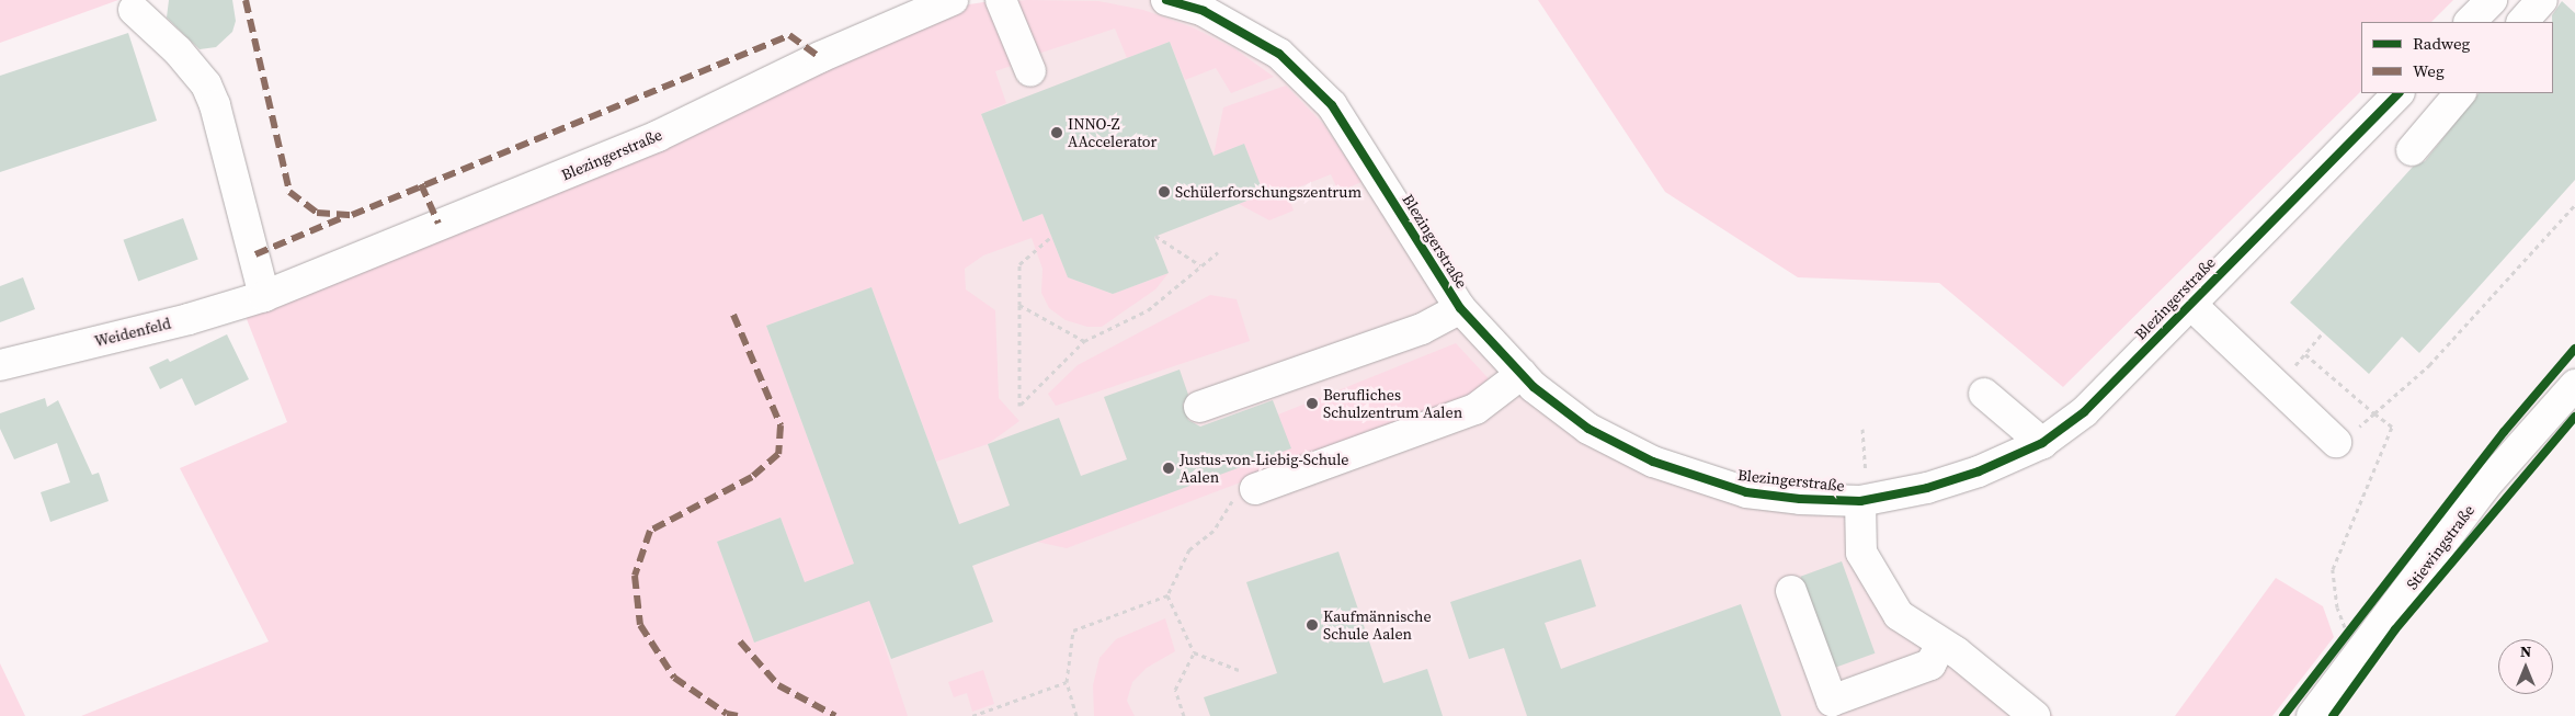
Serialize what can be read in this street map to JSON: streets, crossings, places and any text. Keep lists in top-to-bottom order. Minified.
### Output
{"streets":{"street":["Blezingerstraße","Weidenfeld","Stiewingstraße"]},"crossings":[["Blezingerstraße","Weidenfeld"]],"places":["INNO-Z AAccelerator","Schülerforschungszentrum","Berufliches Schulzentrum Aalen","Justus-von-Liebig-Schule Aalen","Kaufmännische Schule Aalen"],"legend":["Radweg","Weg"],"north":"top"}
